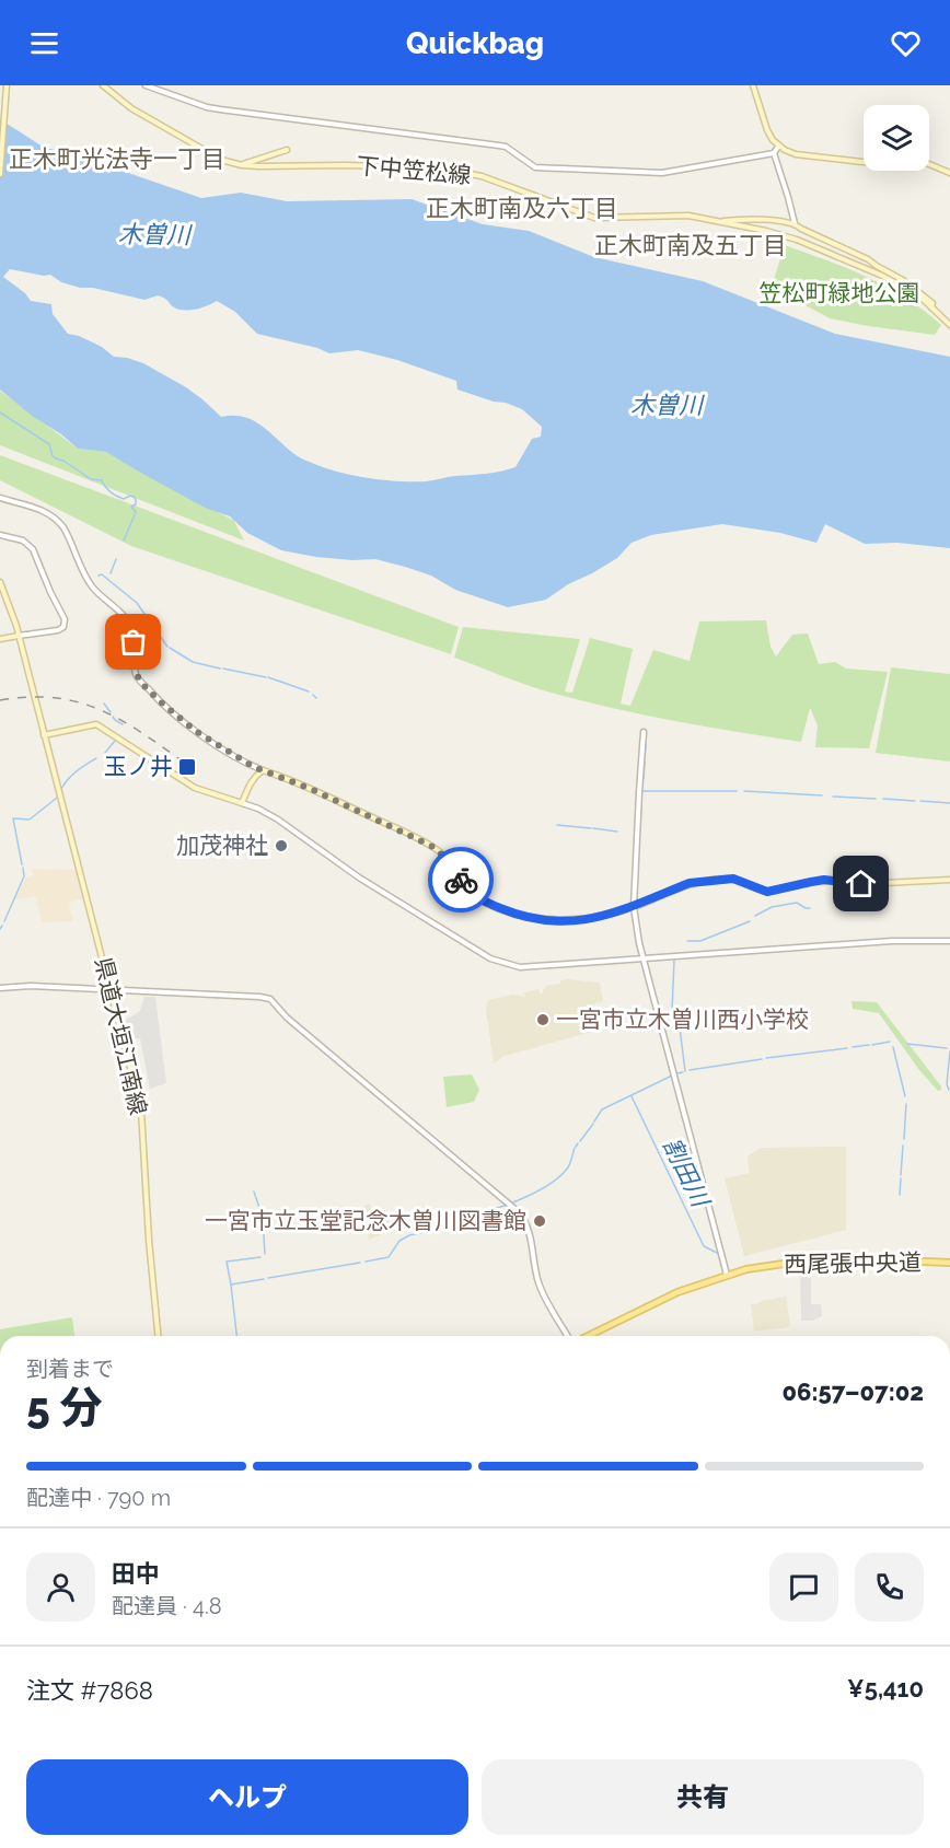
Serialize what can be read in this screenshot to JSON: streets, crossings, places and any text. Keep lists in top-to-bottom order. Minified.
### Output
{"streets":{"main road":["下中笠松線","県道大垣江南線","西尾張中央道"]},"districts":["正木町光法寺一丁目","正木町南及六丁目","正木町南及五丁目"],"water":["木曽川","割田川"],"parks":["笠松町緑地公園"],"places":{"transit":["玉ノ井"],"other":["加茂神社","一宮市立木曽川西小学校","一宮市立玉堂記念木曽川図書館"]},"page":{"header":"Quickbag","heading":["5 分","到着まで","06:57–07:02"],"panel":["田中","配達員 · 4.8","注文 #7868","¥5,410"],"bar":"配達中 · 790 m","buttons":["ヘルプ","共有"]}}
